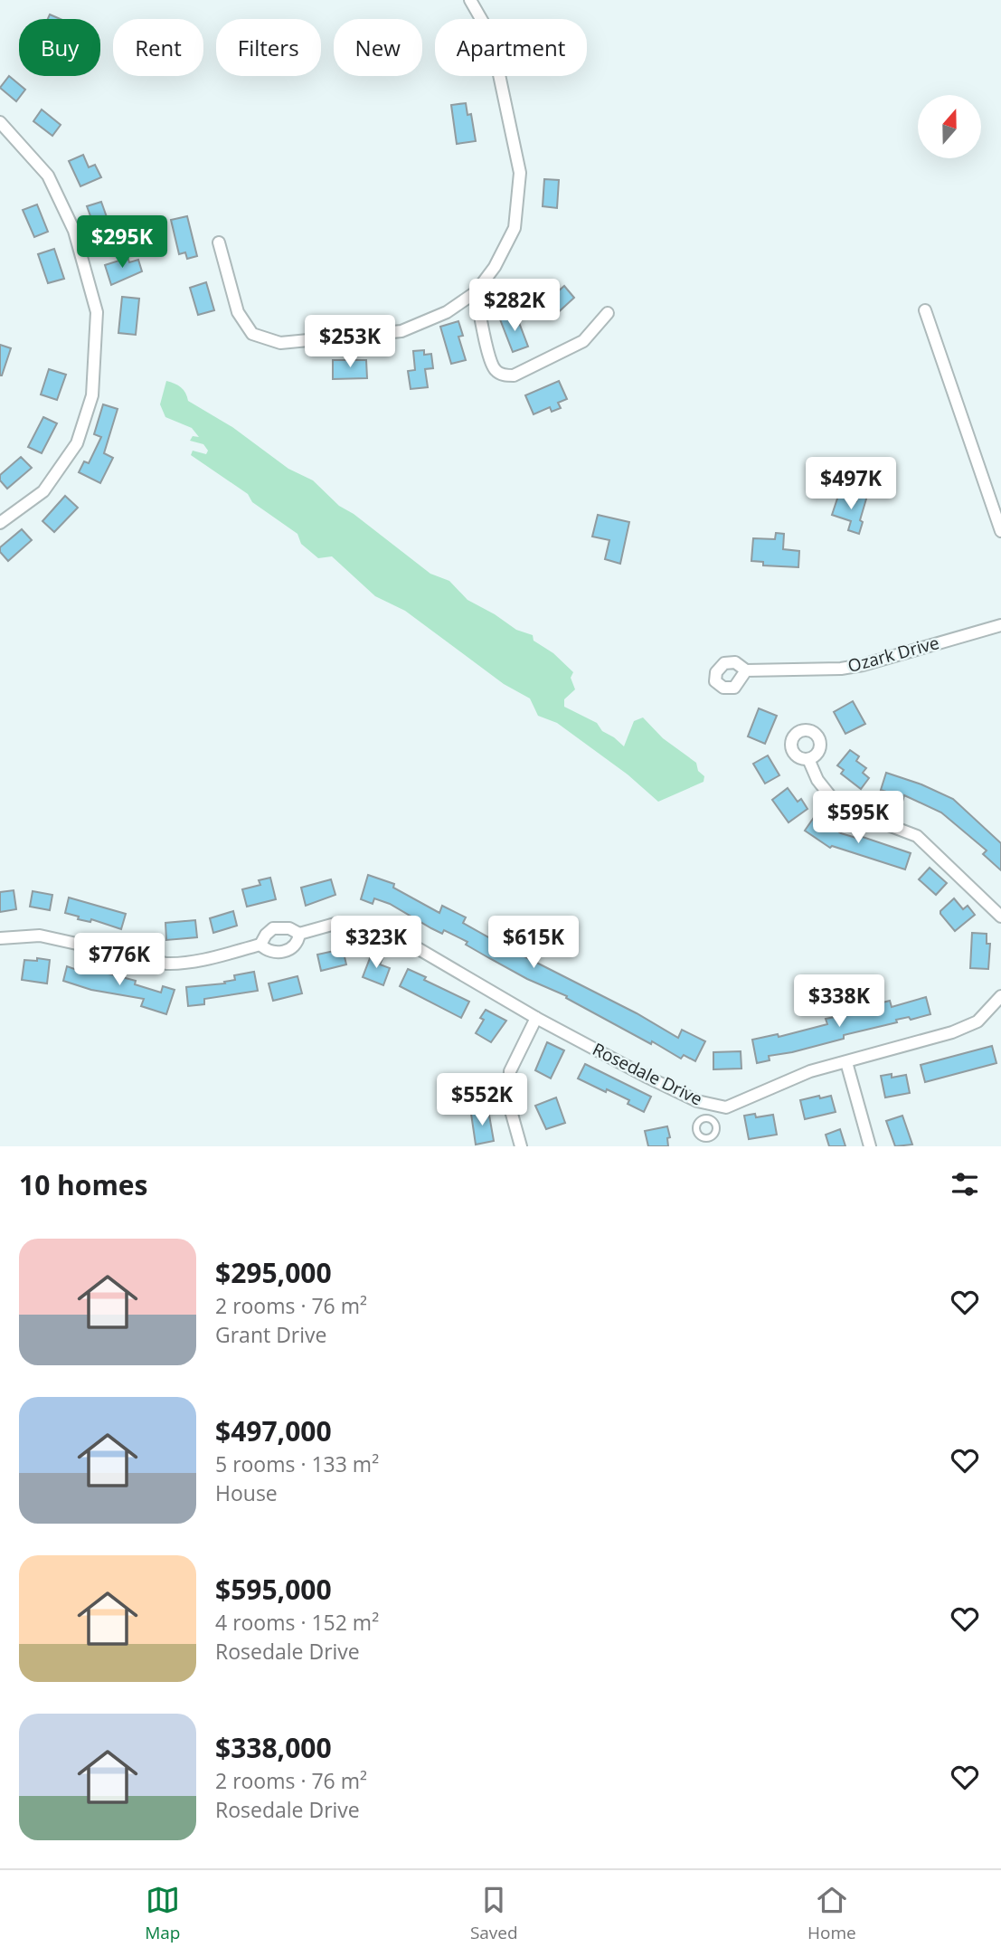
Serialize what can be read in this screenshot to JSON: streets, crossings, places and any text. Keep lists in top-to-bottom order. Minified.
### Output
{"streets":{"street":["Ozark Drive","Rosedale Drive"]},"north":"top","page":{"chip":["Buy","Rent","Filters","New","Apartment"],"price":["$295K","$282K","$253K","$497K","$595K","$323K","$615K","$776K","$338K","$552K"],"heading":"10 homes","list":[{"name":"$295,000","note":"2 rooms · 76 m² · Grant Drive"},{"name":"$497,000","note":"5 rooms · 133 m² · House"},{"name":"$595,000","note":"4 rooms · 152 m² · Rosedale Drive"},{"name":"$338,000","note":"2 rooms · 76 m² · Rosedale Drive"}],"tabs":["Map","Saved","Home"]}}
